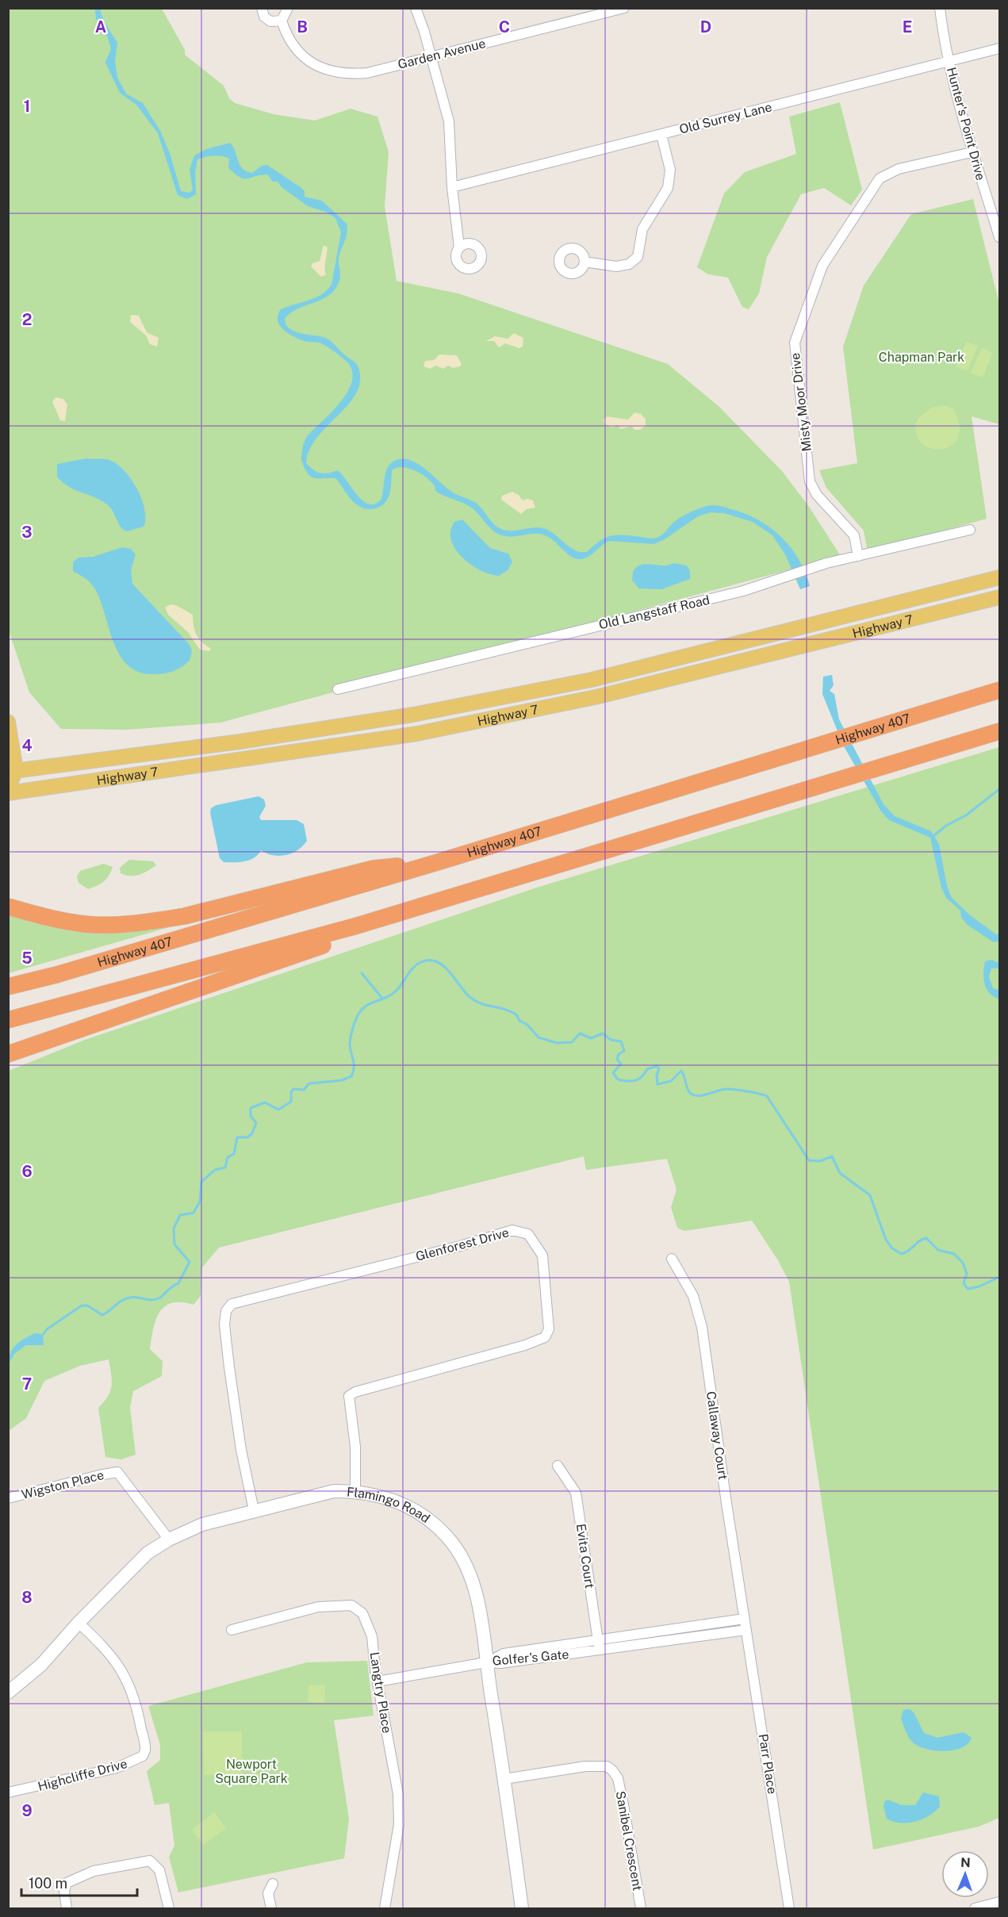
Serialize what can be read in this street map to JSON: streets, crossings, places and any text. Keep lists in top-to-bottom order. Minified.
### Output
{"streets":{"highway":["Highway 407"],"main road":["Highway 7"],"street":["Garden Avenue","Old Surrey Lane","Hunter's Point Drive","Misty Moor Drive","Old Langstaff Road","Glenforest Drive","Callaway Court","Wigston Place","Flamingo Road","Evita Court","Golfer's Gate","Langtry Place","Parr Place","Highcliffe Drive","Sanibel Crescent"]},"crossings":[["Old Surrey Lane","Hunter's Point Drive"],["Hunter's Point Drive","Misty Moor Drive"],["Misty Moor Drive","Old Langstaff Road"],["Glenforest Drive","Flamingo Road"],["Callaway Court","Golfer's Gate"],["Callaway Court","Parr Place"],["Wigston Place","Flamingo Road"],["Flamingo Road","Golfer's Gate"],["Flamingo Road","Highcliffe Drive"],["Flamingo Road","Sanibel Crescent"],["Evita Court","Golfer's Gate"],["Golfer's Gate","Parr Place"]],"parks":["Chapman Park","Newport Square Park"],"scale_bar":"100 m","north":"top","grid":{"columns":["A","B","C","D","E"],"rows":["1","2","3","4","5","6","7","8","9"]}}
